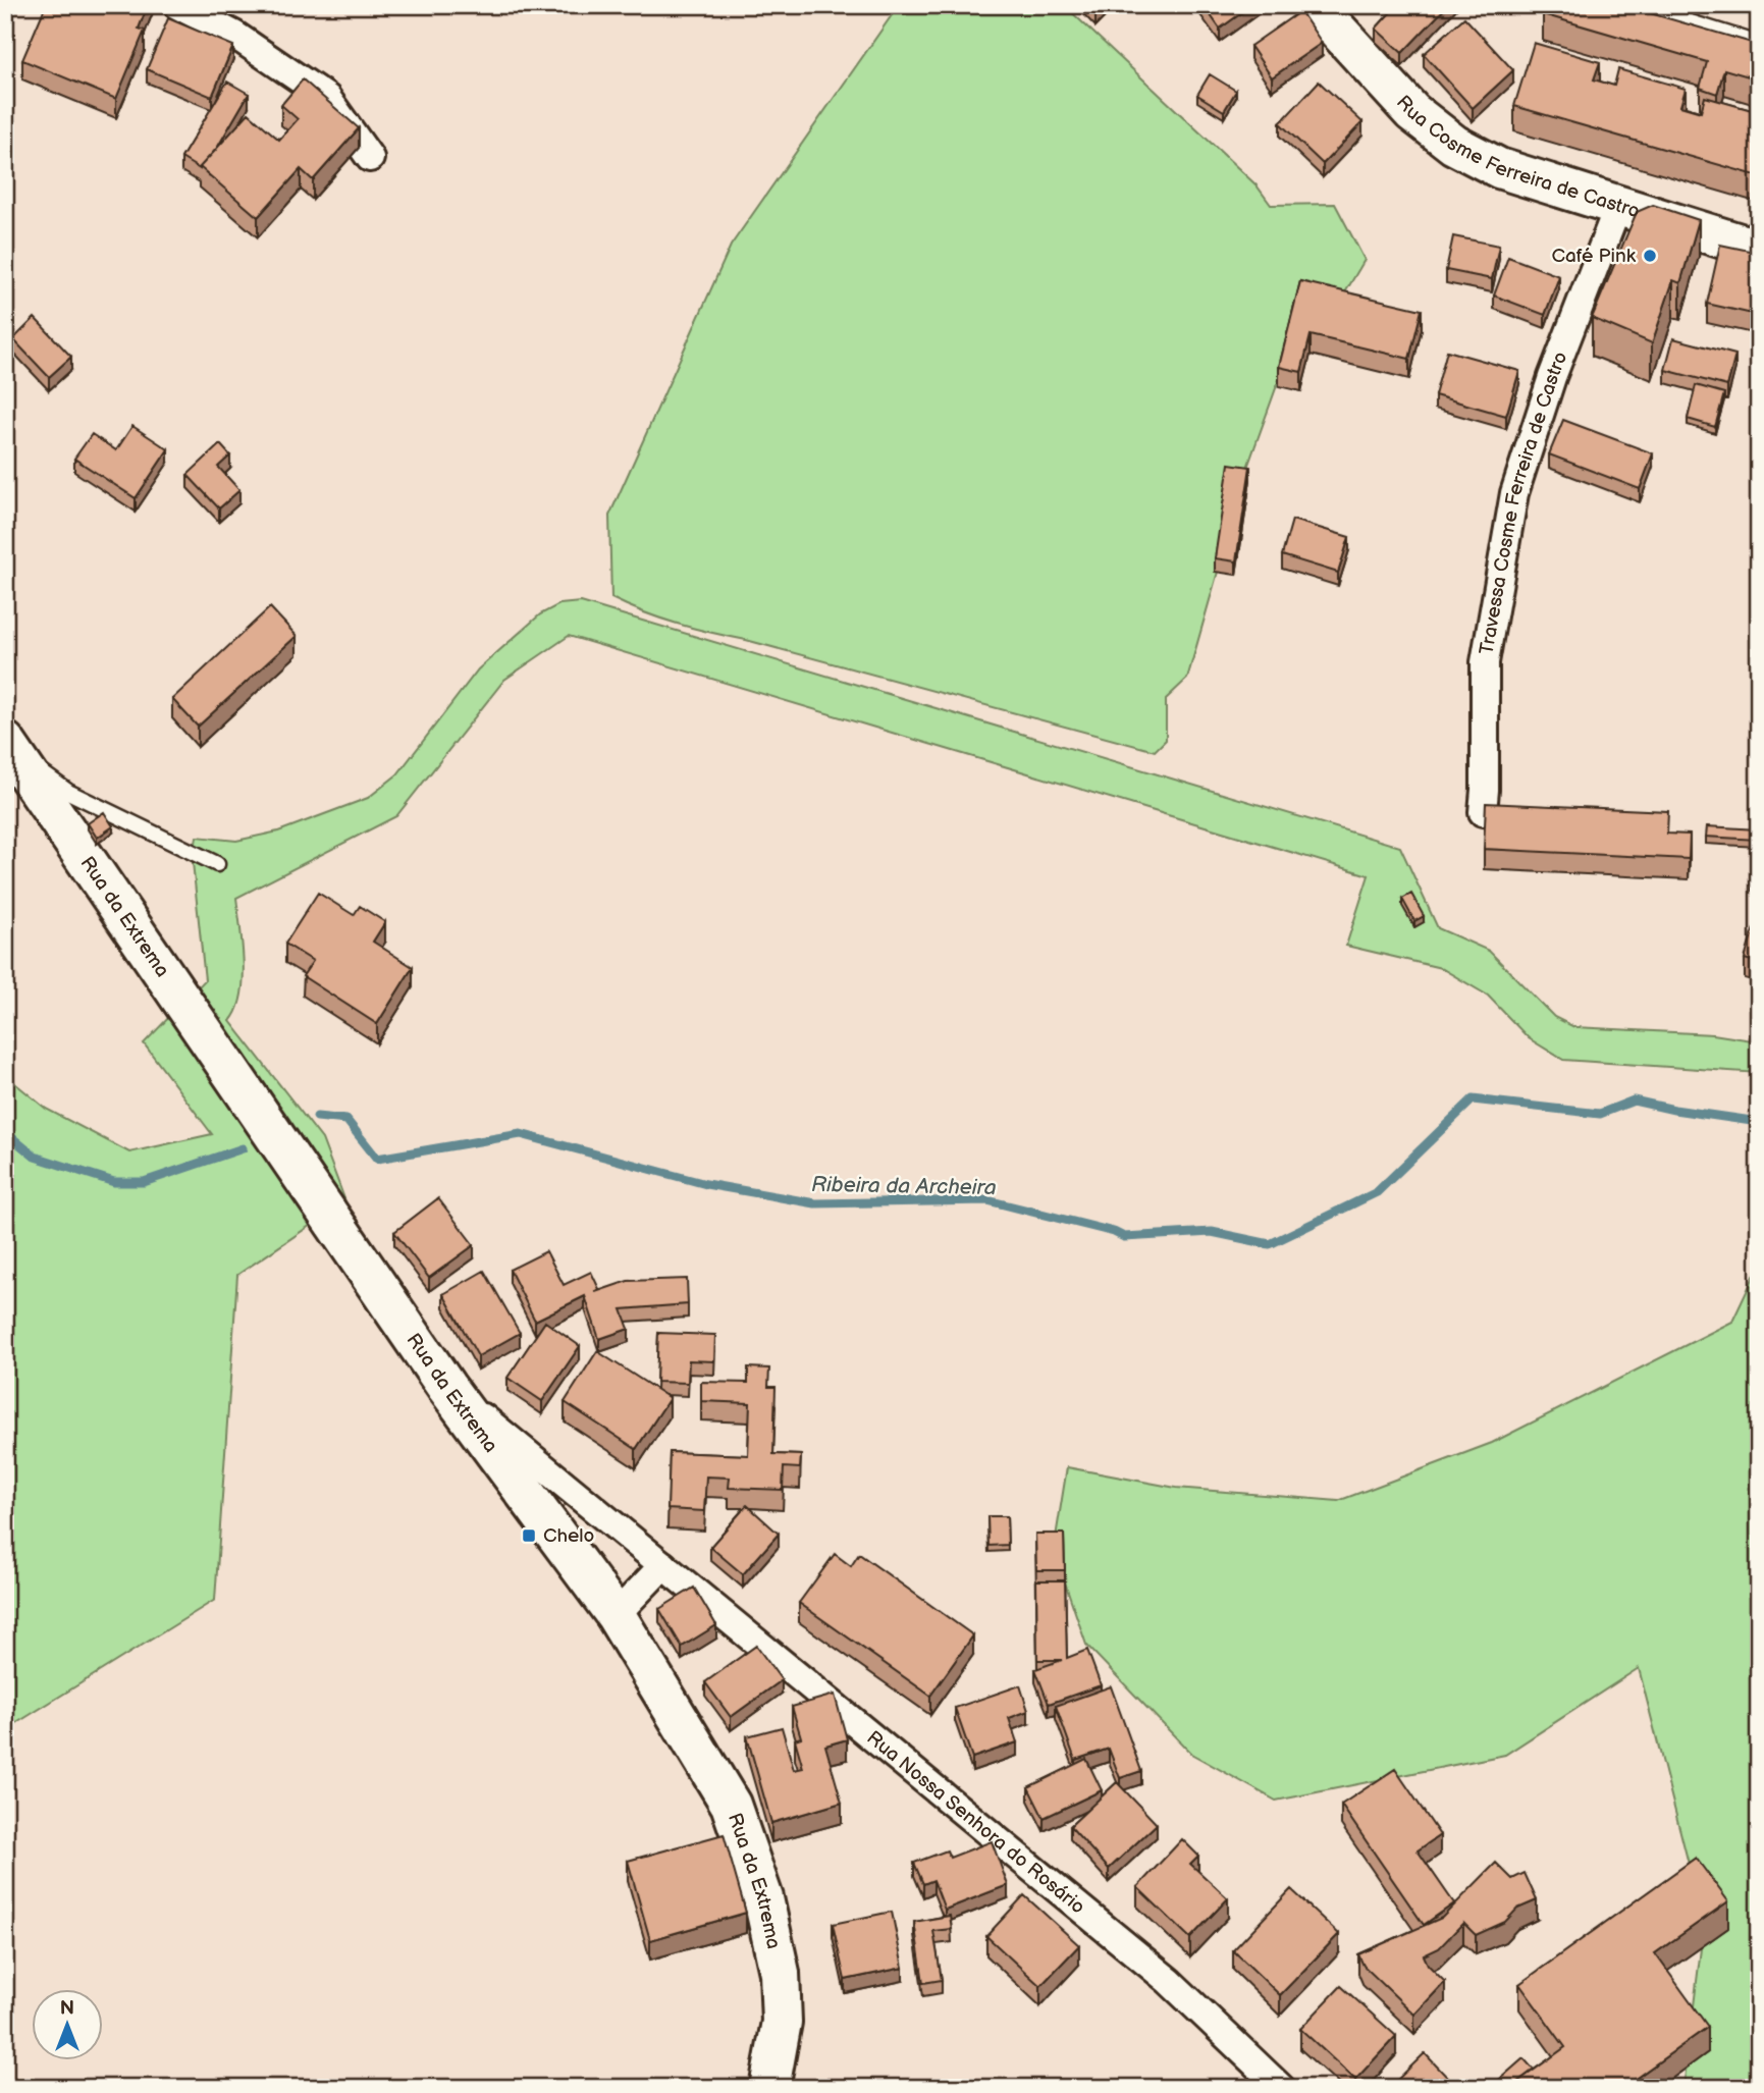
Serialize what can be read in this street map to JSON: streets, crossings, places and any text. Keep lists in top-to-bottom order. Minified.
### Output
{"streets":{"street":["Rua Cosme Ferreira de Castro","Travessa Cosme Ferreira de Castro","Rua da Extrema","Rua Nossa Senhora do Rosário"]},"crossings":[["Rua Cosme Ferreira de Castro","Travessa Cosme Ferreira de Castro"],["Rua da Extrema","Rua Nossa Senhora do Rosário"]],"water":["Ribeira da Archeira"],"places":{"other":["Café Pink"],"transit":["Chelo"]},"north":"top"}
